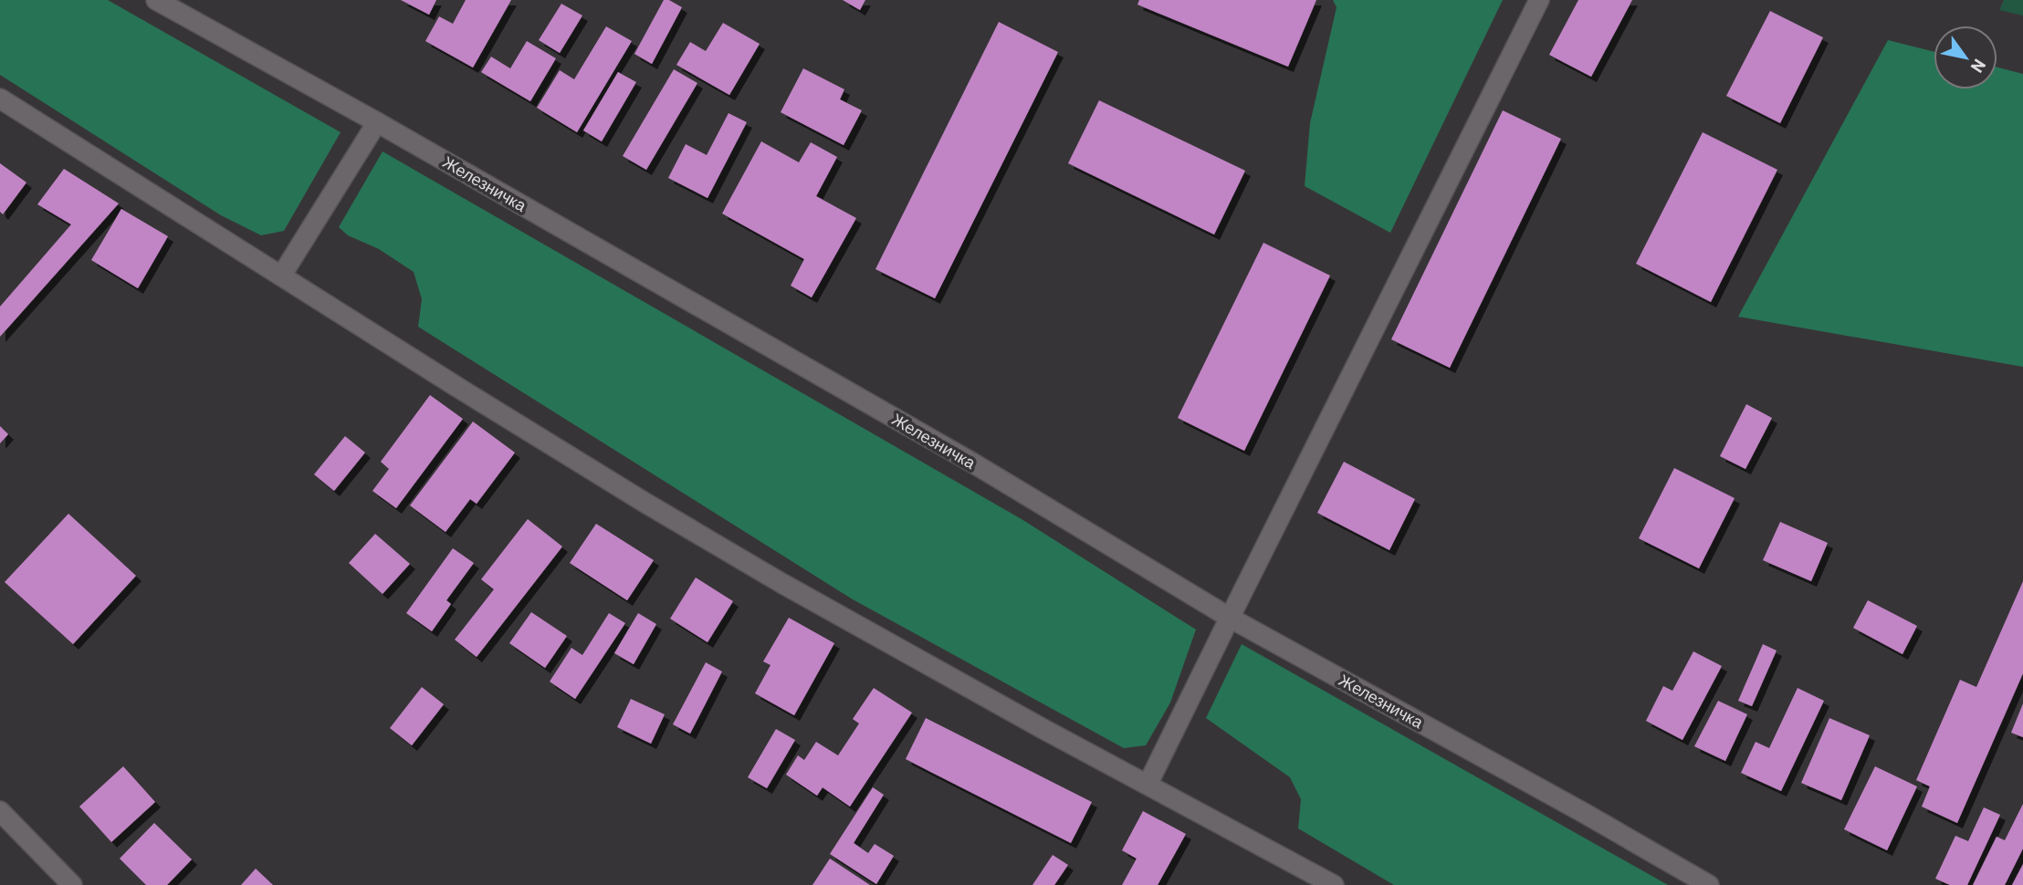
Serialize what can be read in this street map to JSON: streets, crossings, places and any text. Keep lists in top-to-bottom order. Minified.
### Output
{"streets":{"street":["Железничка"]},"north":"bottom right"}
